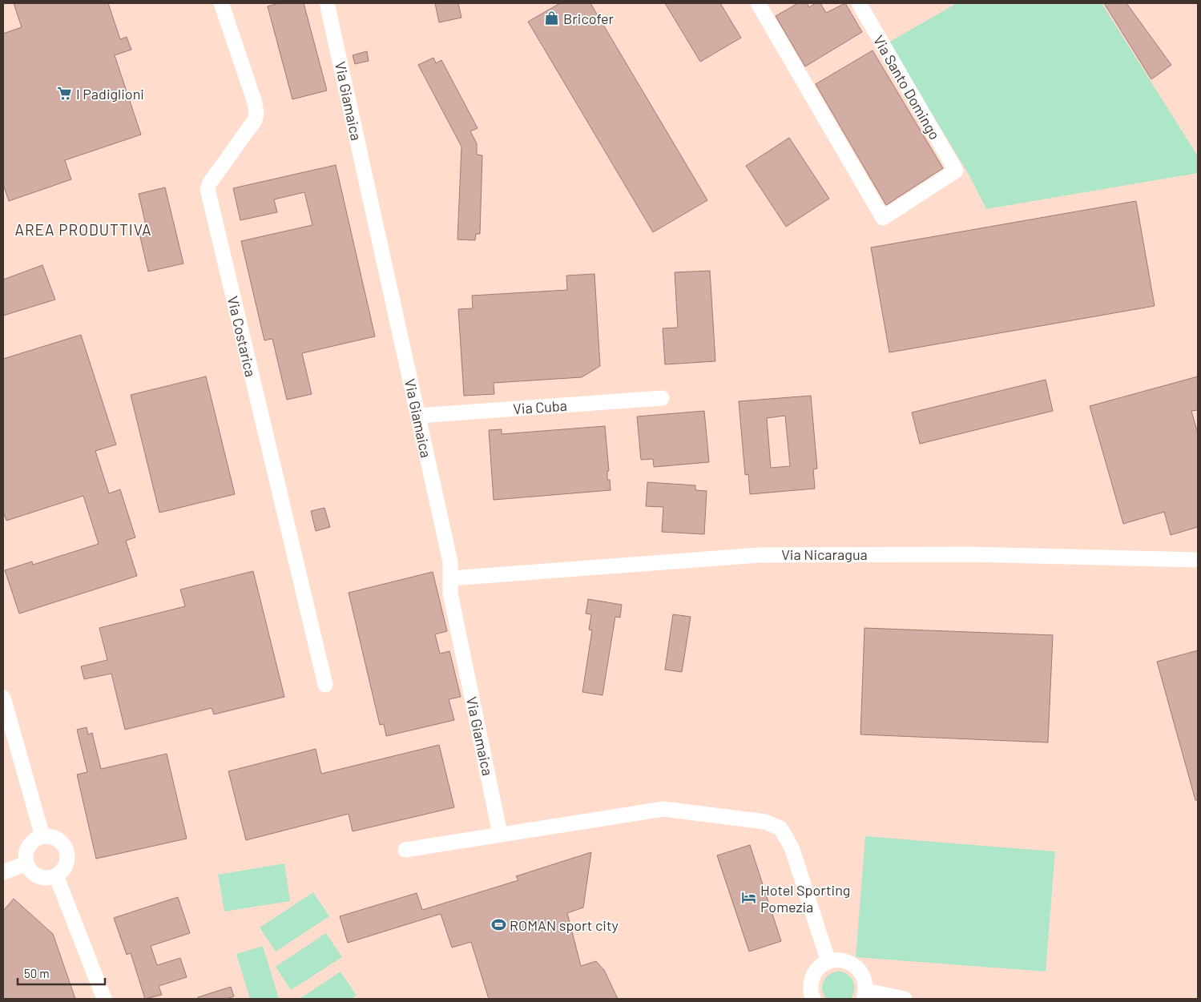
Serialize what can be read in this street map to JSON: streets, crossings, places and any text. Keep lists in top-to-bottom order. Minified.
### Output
{"streets":{"street":["Via Santo Domingo","Via Giamaica","Via Costarica","Via Cuba","Via Nicaragua"]},"crossings":[["Via Giamaica","Via Cuba"],["Via Giamaica","Via Nicaragua"]],"districts":["AREA PRODUTTIVA"],"places":{"shop":["Bricofer"],"supermarket":["I Padiglioni"],"hotel":["Hotel Sporting Pomezia"],"sports":["ROMAN sport city"]},"scale_bar":"50 m"}
